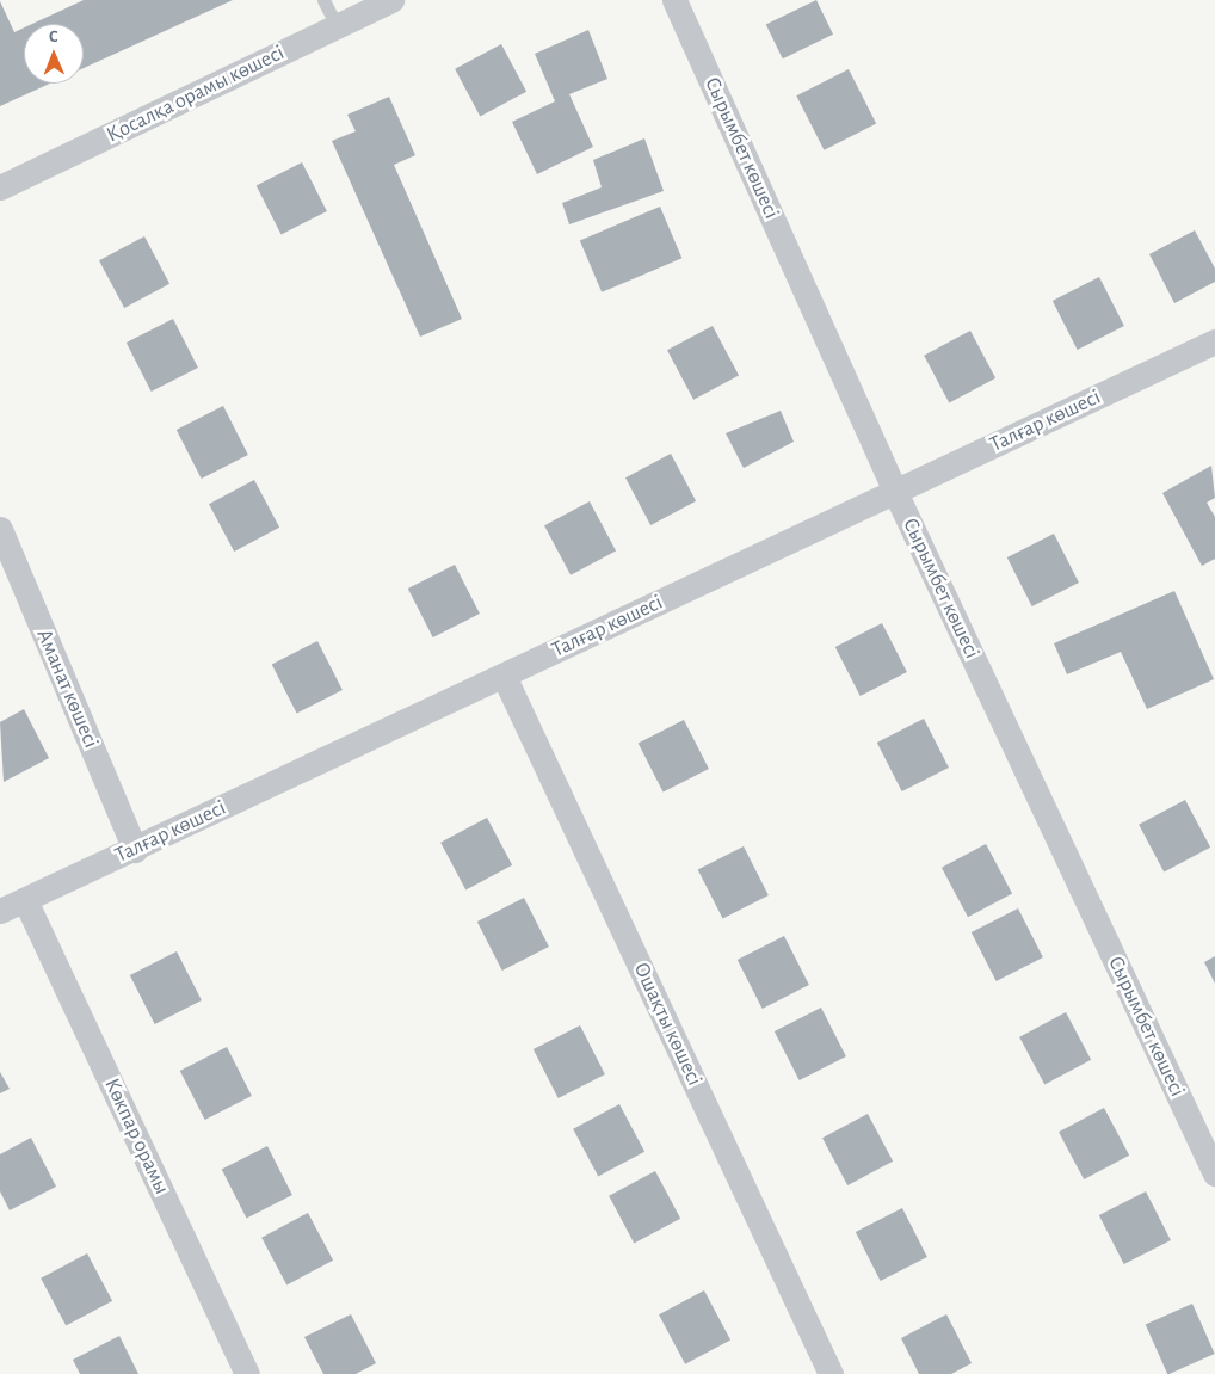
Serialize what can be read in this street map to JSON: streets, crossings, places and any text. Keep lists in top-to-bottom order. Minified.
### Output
{"streets":{"street":["Қосалқа орамы көшесі","Сырымбет көшесі","Талғар көшесі","Аманат көшесі","Ошақты көшесі","Көкпар орамы"]},"crossings":[["Сырымбет көшесі","Талғар көшесі"],["Талғар көшесі","Аманат көшесі"],["Талғар көшесі","Ошақты көшесі"],["Талғар көшесі","Көкпар орамы"]],"north":"top"}
